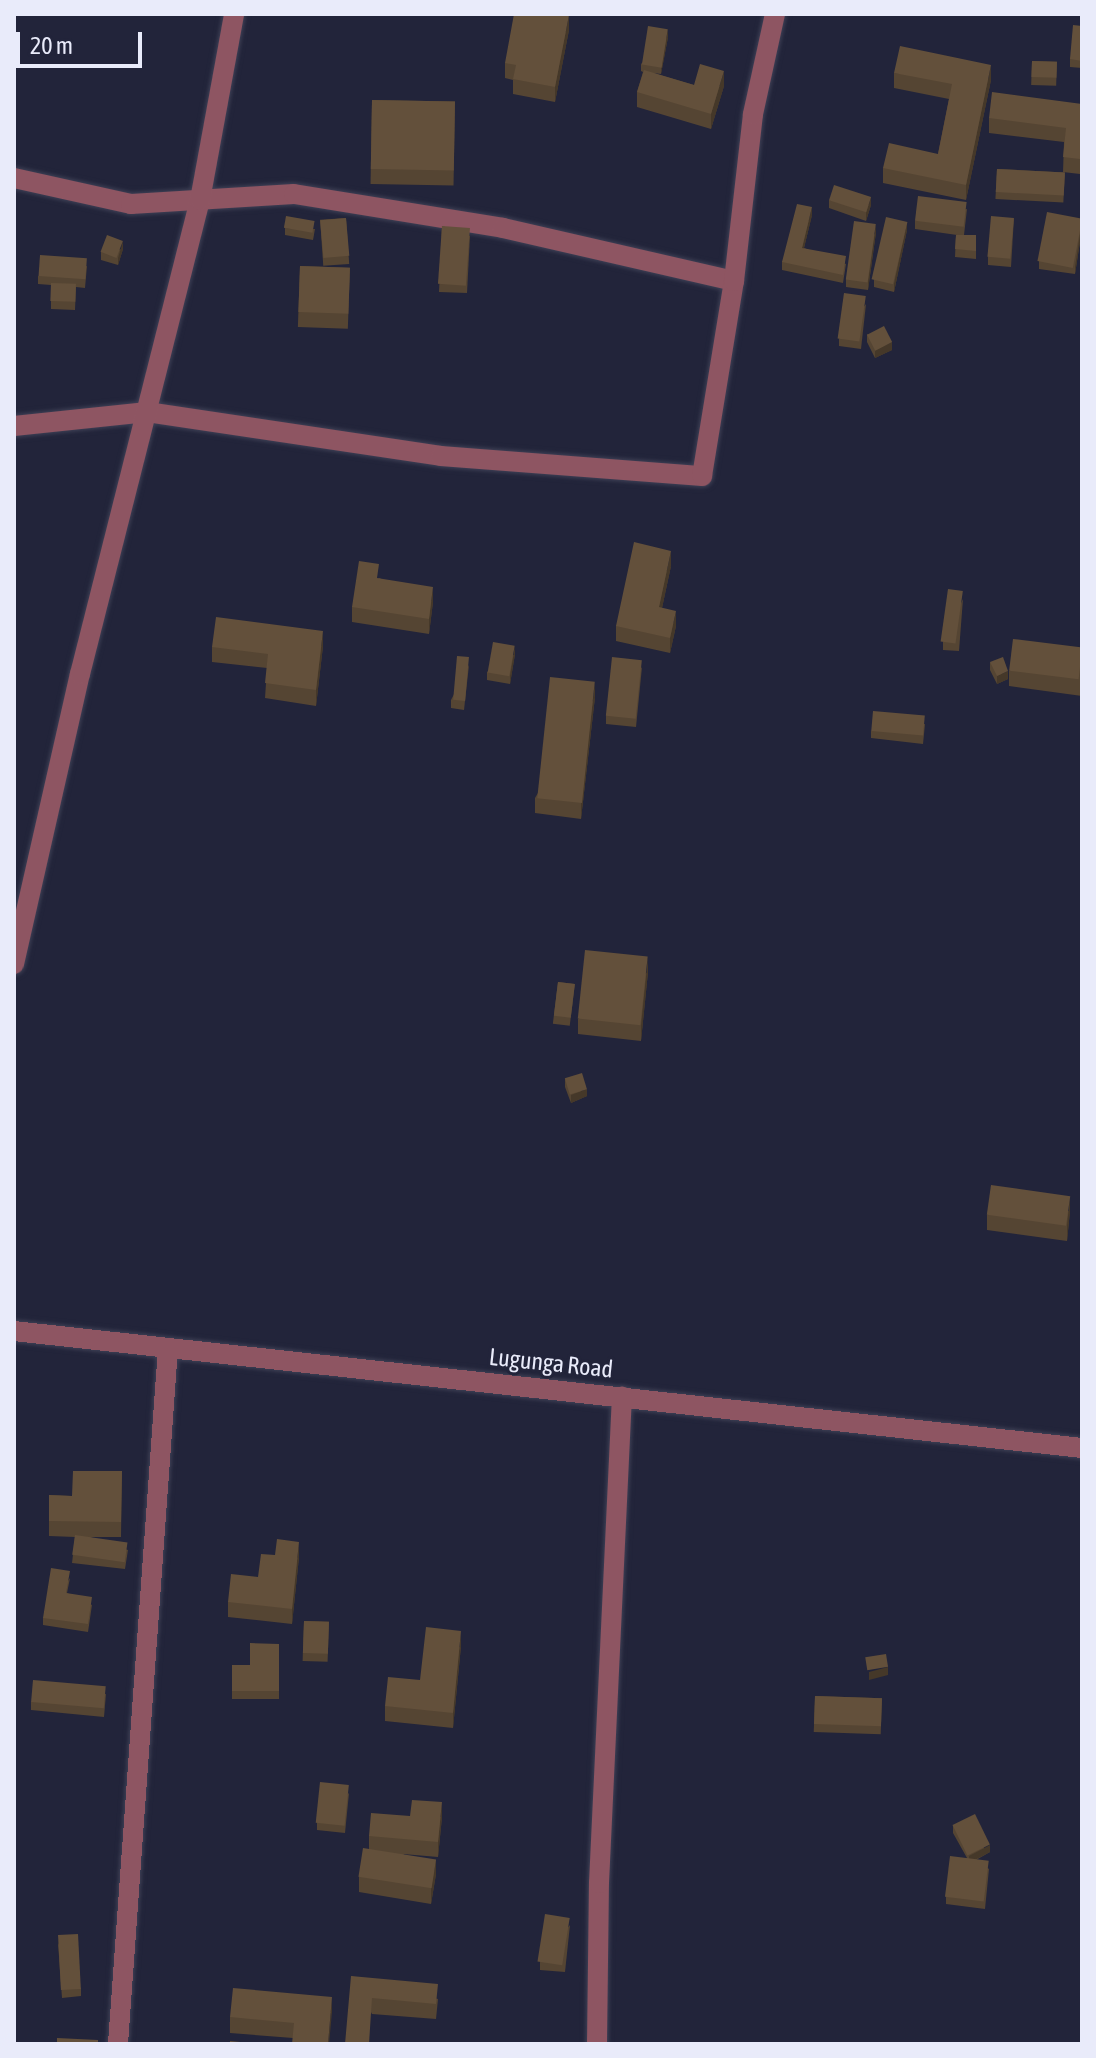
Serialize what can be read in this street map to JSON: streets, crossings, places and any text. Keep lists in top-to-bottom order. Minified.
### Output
{"streets":{"street":["Lugunga Road"]},"scale_bar":"20 m"}
